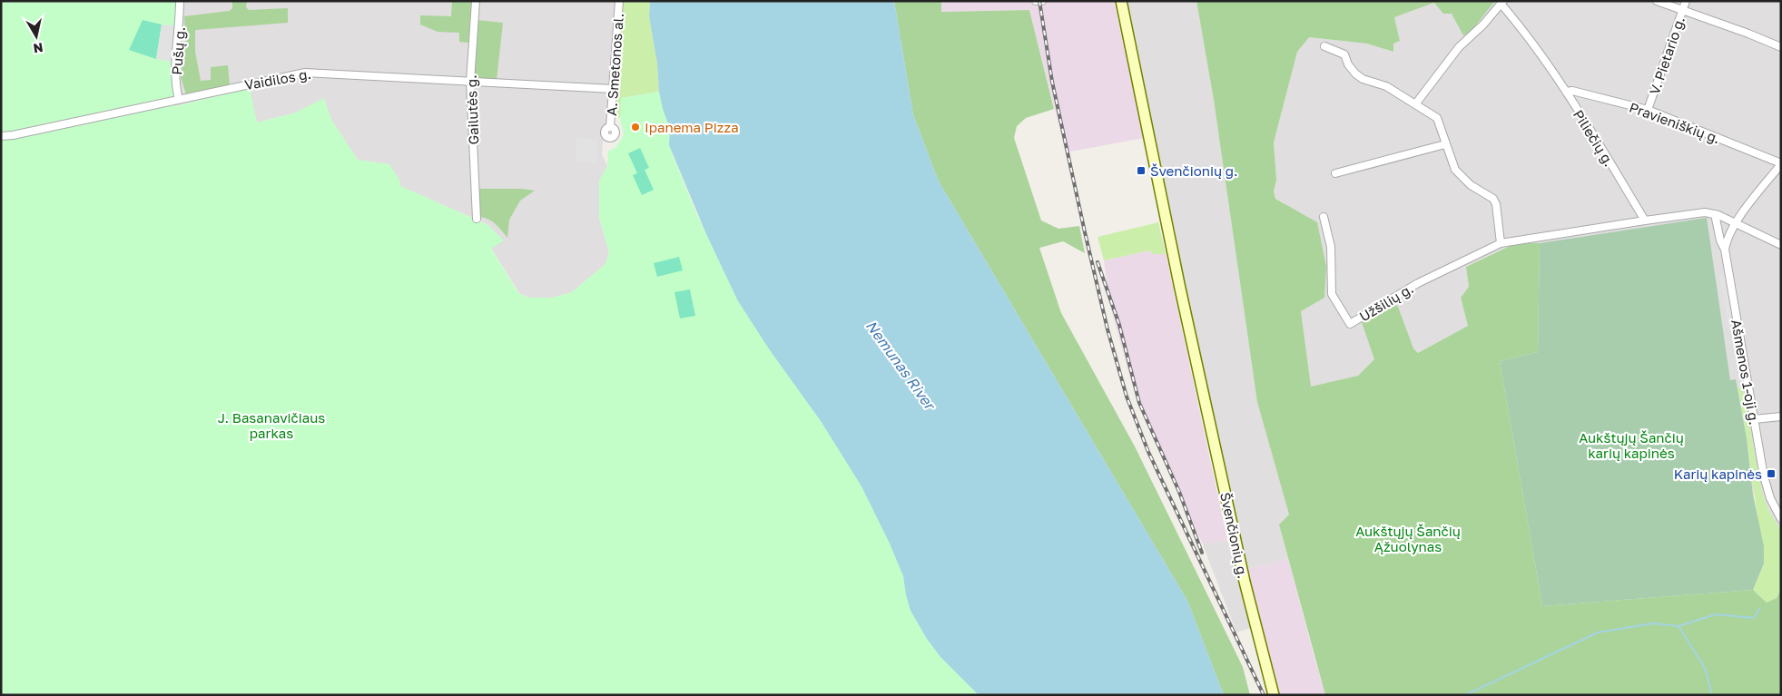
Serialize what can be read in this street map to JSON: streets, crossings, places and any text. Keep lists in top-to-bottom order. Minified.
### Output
{"streets":{"street":["Pušų g.","V. Pietario g.","A. Smetonos al.","Vaidilos g.","Gailutės g.","Pravieniškių g.","Piliečių g.","Užšilių g.","Ašmenos 1-oji g.","Švenčionių g."]},"crossings":[["Pušų g.","Vaidilos g."],["V. Pietario g.","Pravieniškių g."],["A. Smetonos al.","Vaidilos g."],["Vaidilos g.","Gailutės g."],["Pravieniškių g.","Piliečių g."],["Pravieniškių g.","Ašmenos 1-oji g."],["Piliečių g.","Užšilių g."]],"water":["Nemunas River"],"parks":["J. Basanavičiaus parkas","Aukštųjų Šančių karių kapinės","Aukštųjų Šančių Ąžuolynas"],"places":{"other":["Ipanema Pizza"],"transit":["Švenčionių g.","Karių kapinės"]},"north":"bottom"}
